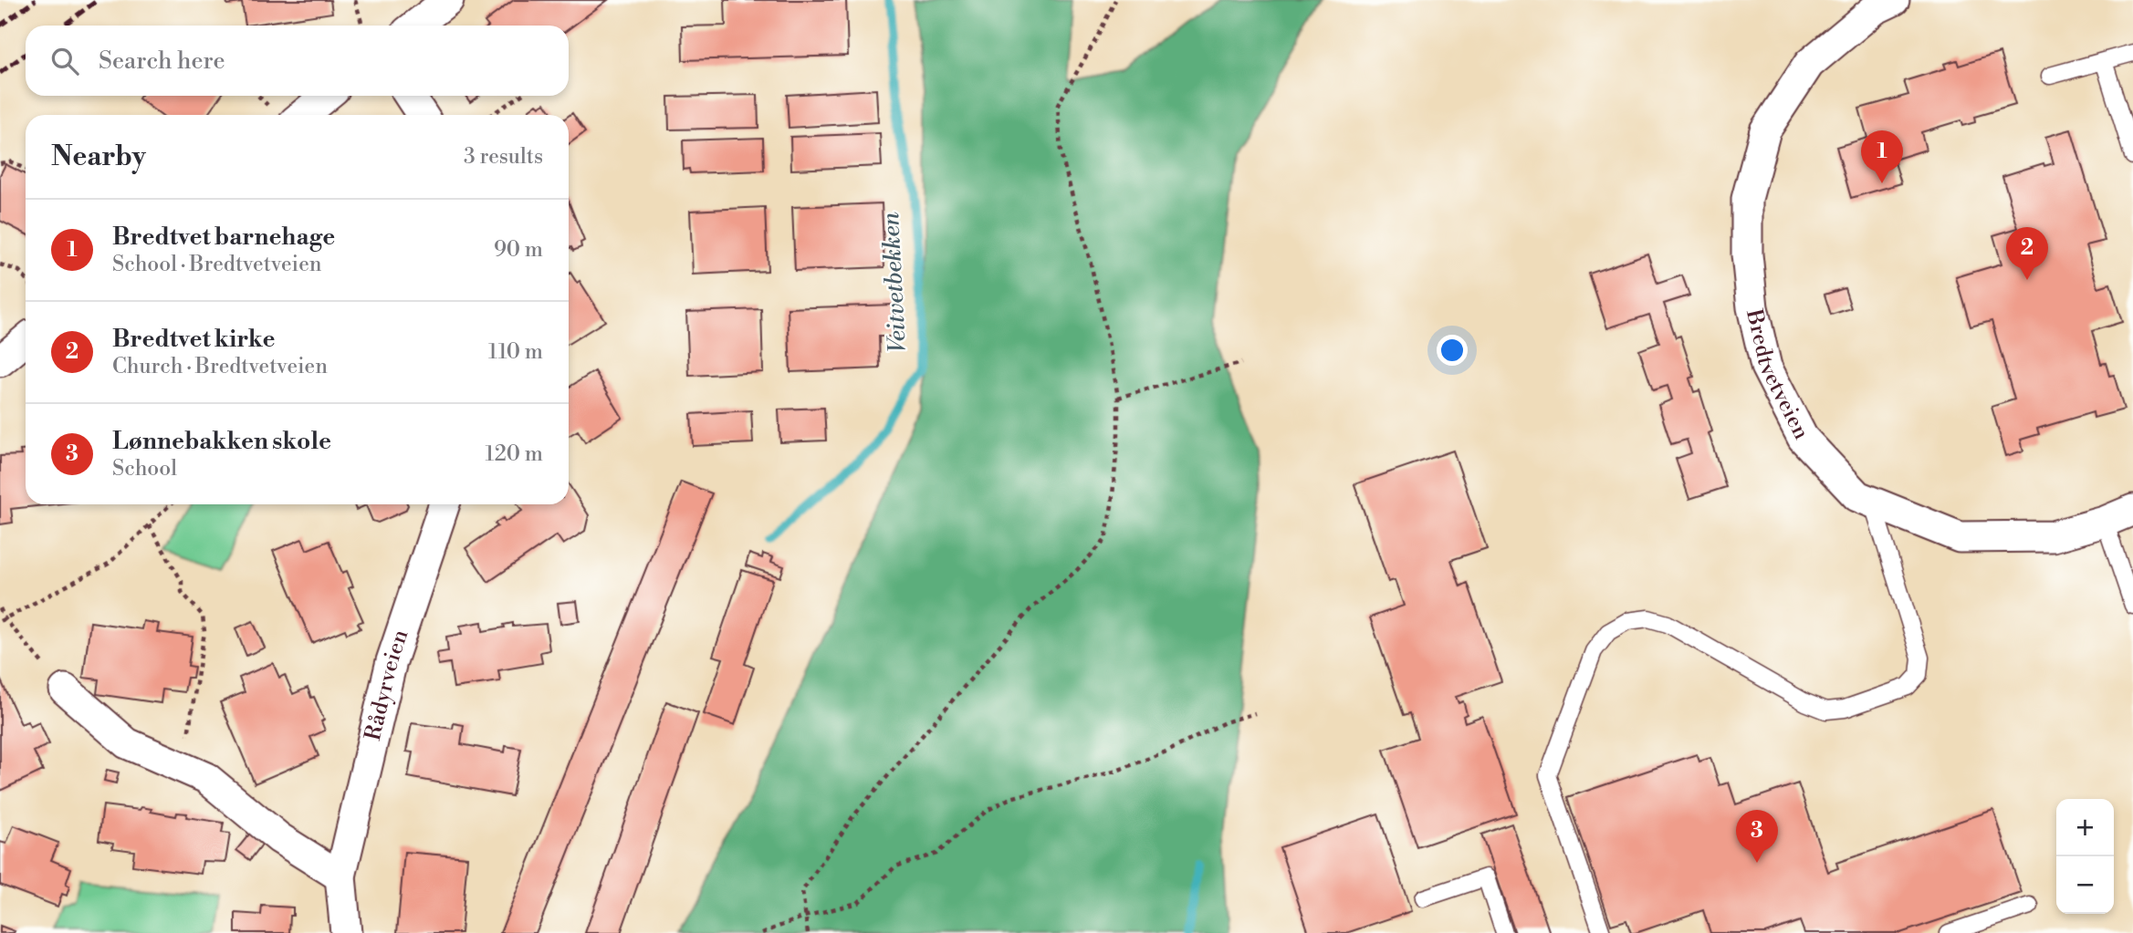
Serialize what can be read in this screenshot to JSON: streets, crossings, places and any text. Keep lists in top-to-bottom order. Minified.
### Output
{"streets":{"street":["Bredtvetveien","Rådyrveien"]},"water":["Veitvetbekken"],"page":{"search":"Search here","heading":["Nearby","3 results"],"pins":["1","2","3"],"list":[{"mark":"1","name":"Bredtvet barnehage","note":"School · Bredtvetveien","value":"90 m"},{"mark":"2","name":"Bredtvet kirke","note":"Church · Bredtvetveien","value":"110 m"},{"mark":"3","name":"Lønnebakken skole","note":"School","value":"120 m"}],"map_buttons":["+","−"]}}
